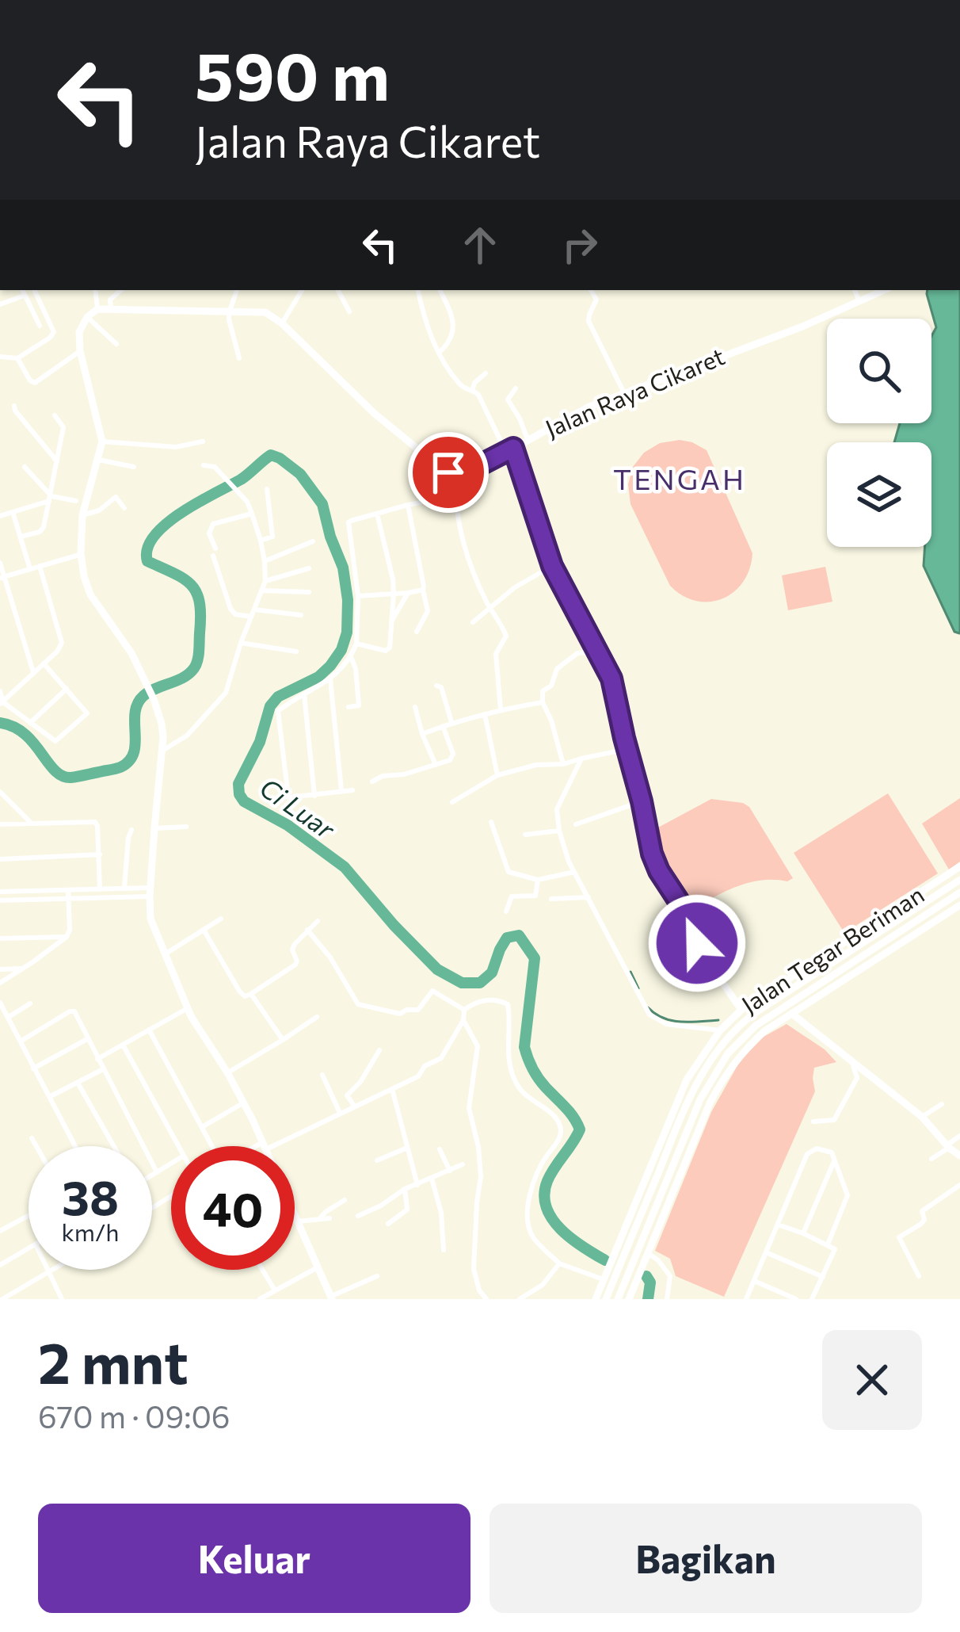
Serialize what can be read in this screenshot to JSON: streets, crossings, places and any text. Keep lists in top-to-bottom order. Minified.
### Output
{"streets":{"main road":["Jalan Raya Cikaret","Jalan Tegar Beriman"]},"districts":["TENGAH"],"water":["Ci Luar"],"page":{"turn":["590 m","Jalan Raya Cikaret"],"speed":"38 km/h","limit":"40","heading":["2 mnt","670 m · 09:06"],"buttons":["Keluar","Bagikan"]}}
